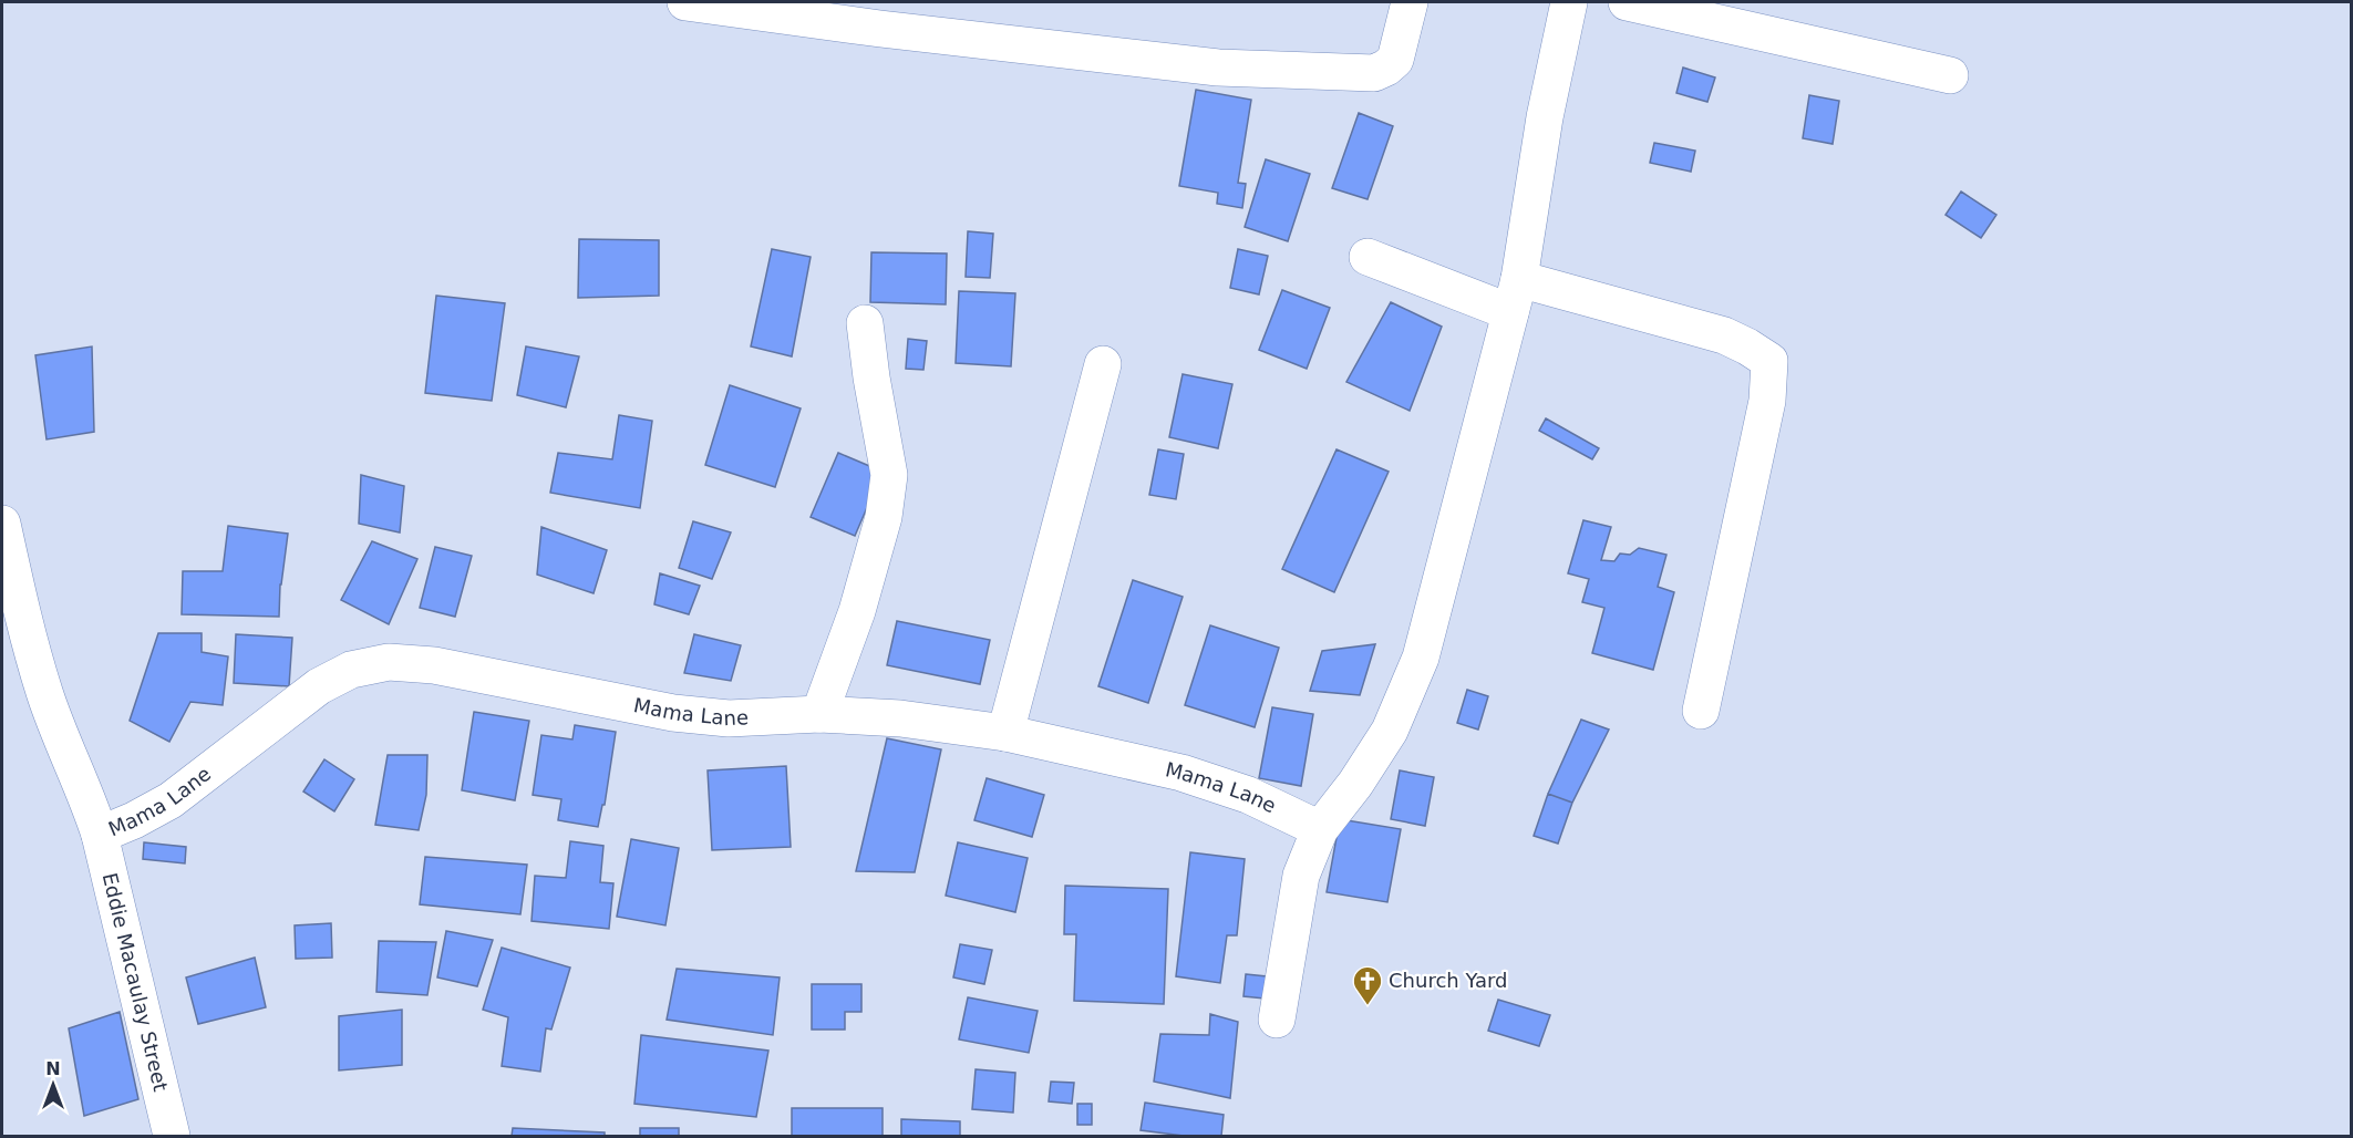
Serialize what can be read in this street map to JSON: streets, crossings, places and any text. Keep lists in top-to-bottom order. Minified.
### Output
{"streets":{"street":["Mama Lane","Eddie Macaulay Street"]},"crossings":[["Mama Lane","Eddie Macaulay Street"]],"places":{"church":["Church Yard"]},"north":"top"}
